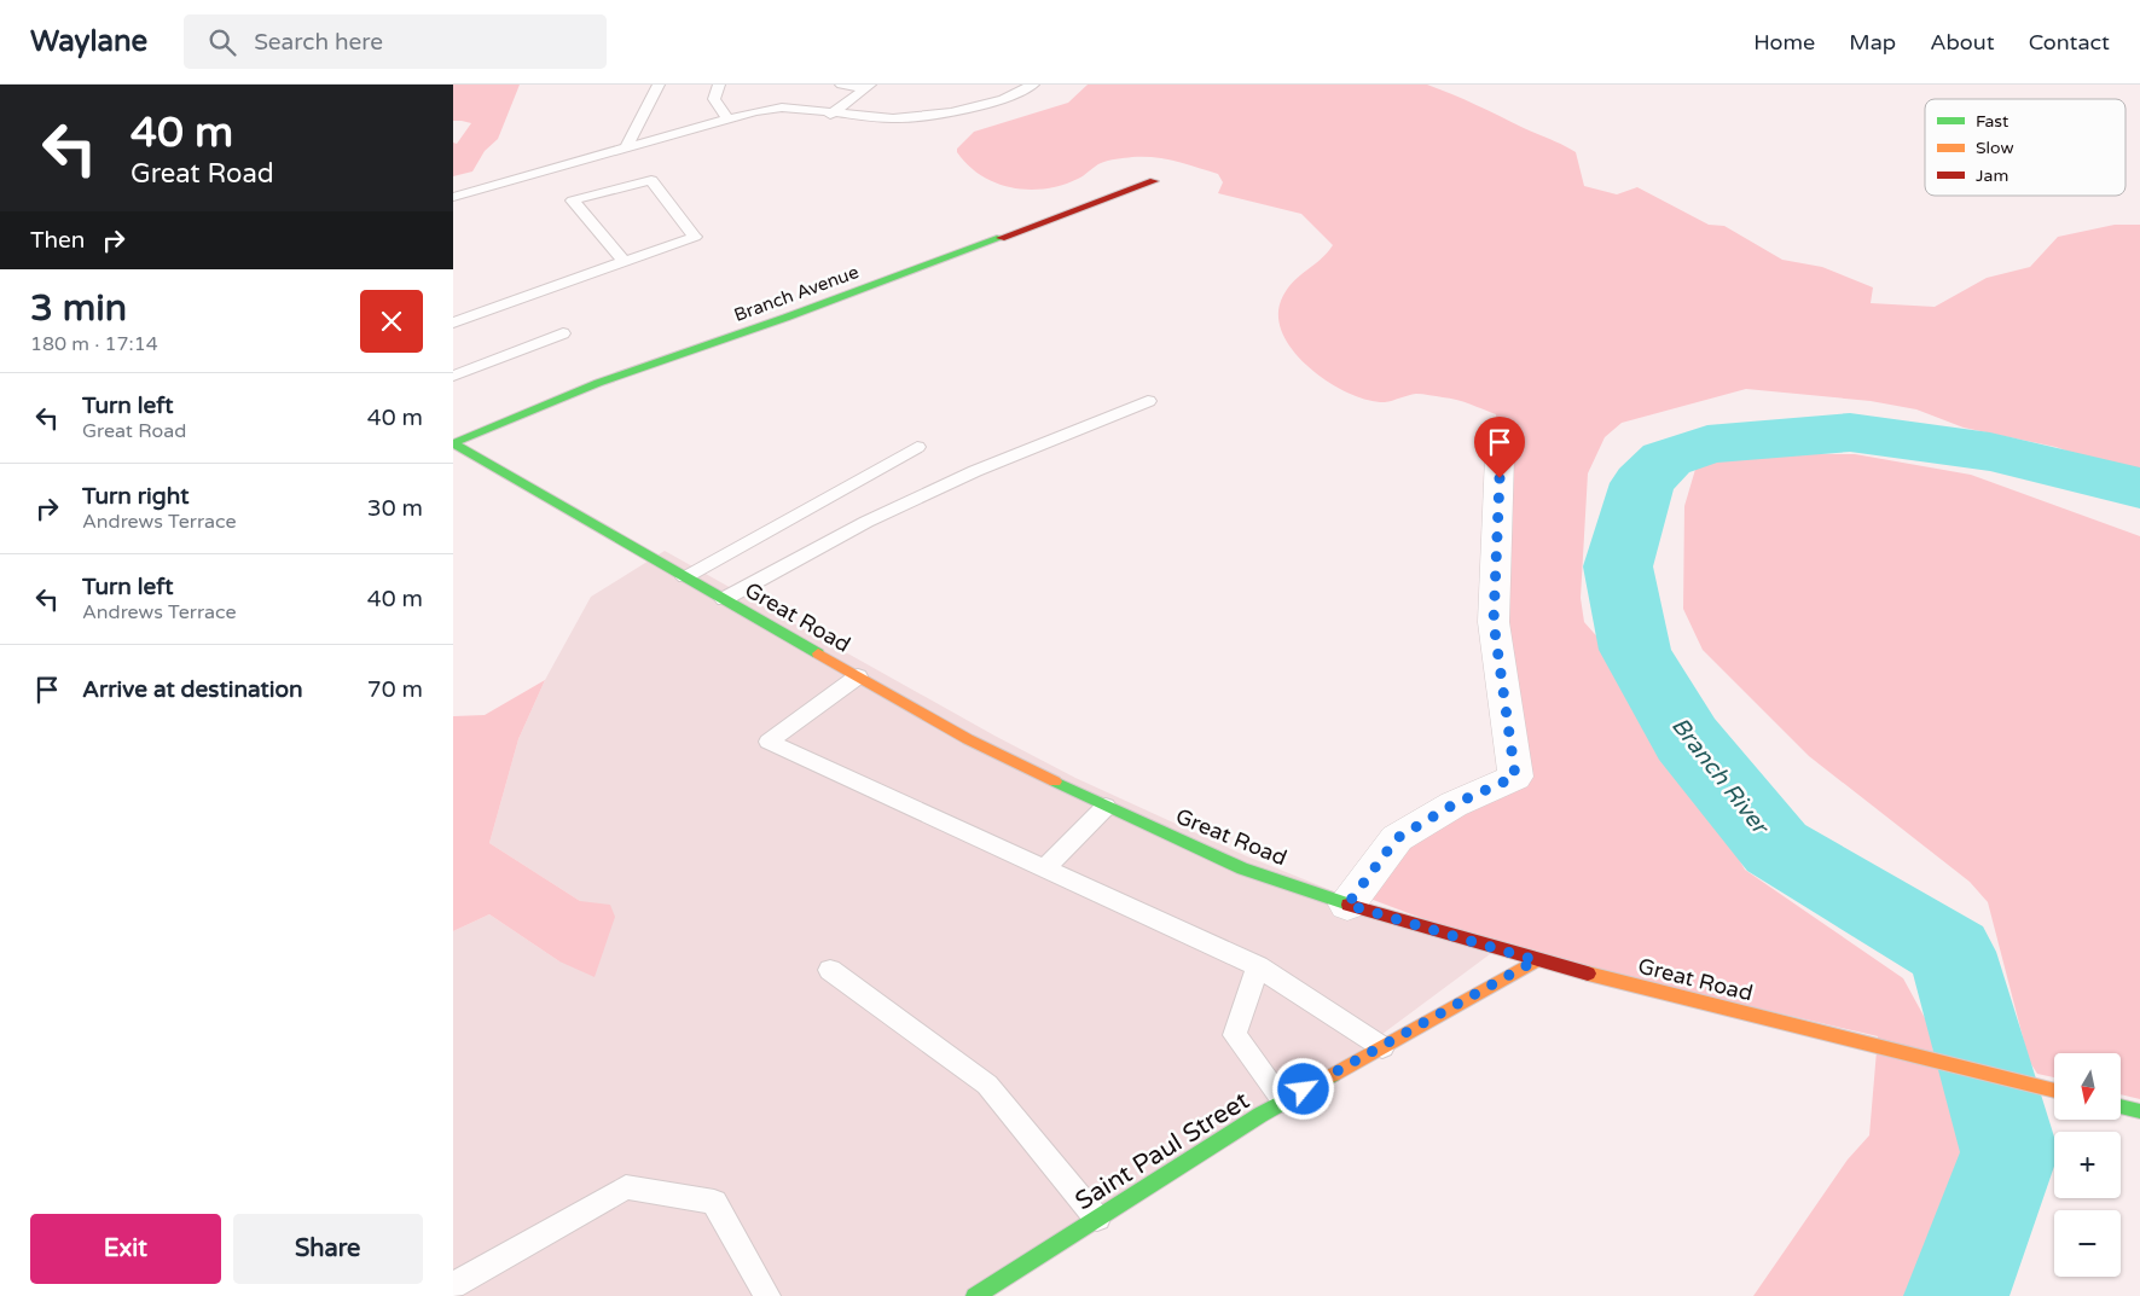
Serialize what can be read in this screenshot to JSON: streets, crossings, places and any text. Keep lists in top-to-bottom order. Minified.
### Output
{"streets":{"main road":["Branch Avenue","Great Road","Saint Paul Street"]},"crossings":[["Branch Avenue","Great Road"],["Great Road","Saint Paul Street"]],"water":["Branch River"],"legend":["Fast","Slow","Jam"],"north":"bottom","page":{"header":"Waylane","search":"Search here","nav":["Home","Map","About","Contact"],"turn":["40 m","Great Road"],"then":"Then","heading":["3 min","180 m · 17:14"],"list":[{"name":"Turn left","note":"Great Road","value":"40 m"},{"name":"Turn right","note":"Andrews Terrace","value":"30 m"},{"name":"Turn left","note":"Andrews Terrace","value":"40 m"},{"name":"Arrive at destination","value":"70 m"}],"map_buttons":["+","−"],"buttons":["Exit","Share"]}}
